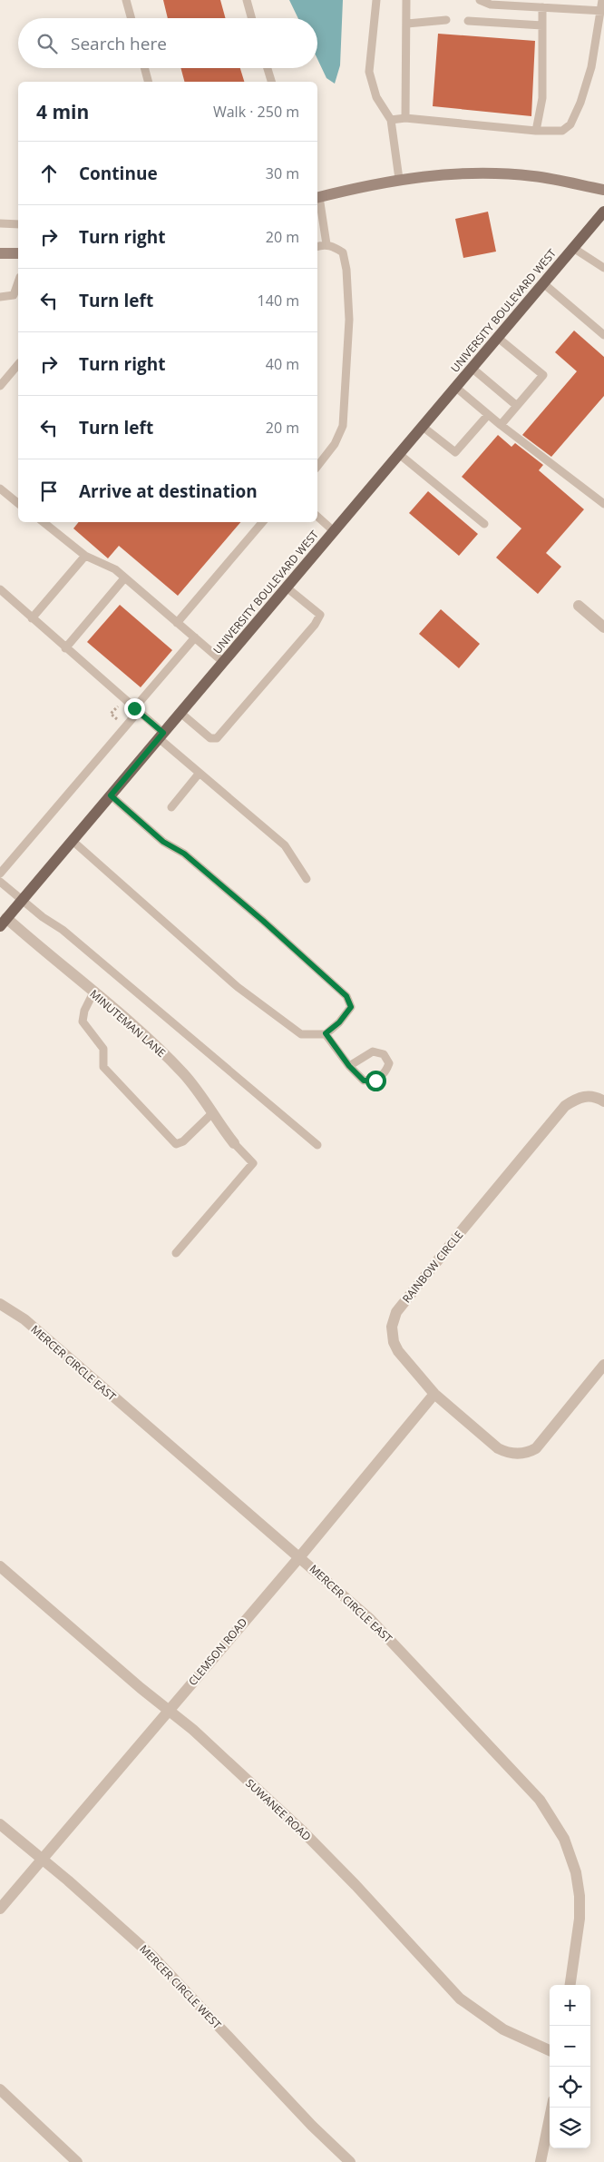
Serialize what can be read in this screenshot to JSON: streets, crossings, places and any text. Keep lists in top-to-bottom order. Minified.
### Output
{"streets":{"main road":["UNIVERSITY BOULEVARD WEST"],"street":["MINUTEMAN LANE","RAINBOW CIRCLE","MERCER CIRCLE EAST","CLEMSON ROAD","SUWANEE ROAD","MERCER CIRCLE WEST"]},"crossings":[["UNIVERSITY BOULEVARD WEST","MINUTEMAN LANE"],["RAINBOW CIRCLE","CLEMSON ROAD"],["MERCER CIRCLE EAST","CLEMSON ROAD"],["CLEMSON ROAD","SUWANEE ROAD"],["CLEMSON ROAD","MERCER CIRCLE WEST"]],"page":{"search":"Search here","heading":["4 min","Walk · 250 m"],"list":[["Continue","30 m"],["Turn right","20 m"],["Turn left","140 m"],["Turn right","40 m"],["Turn left","20 m"],"Arrive at destination"],"map_buttons":["+","−"]}}
